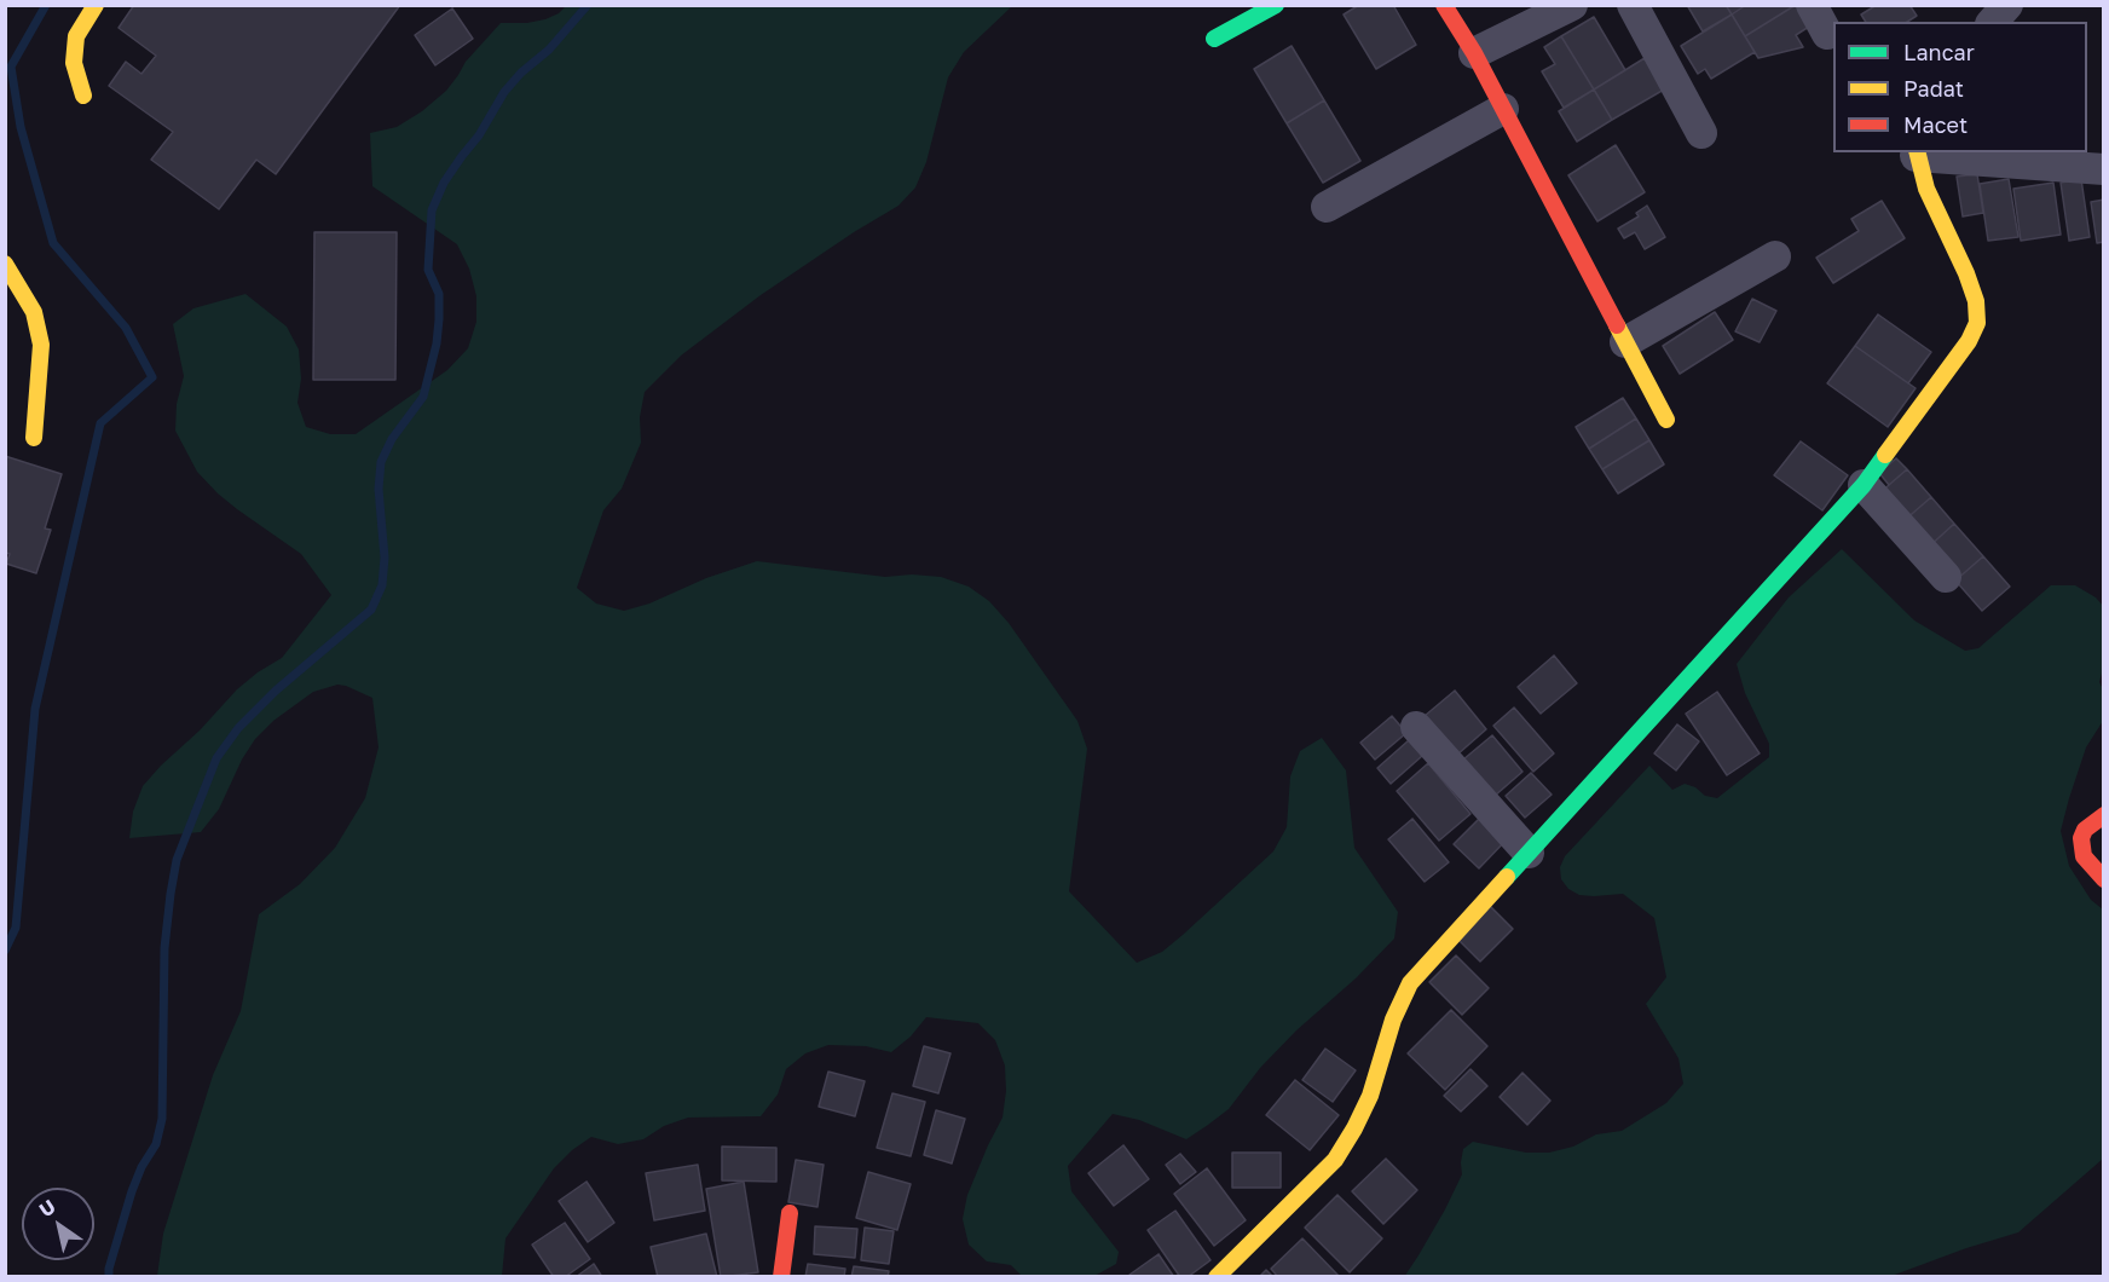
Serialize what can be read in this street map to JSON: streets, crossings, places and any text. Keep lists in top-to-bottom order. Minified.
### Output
{"legend":["Lancar","Padat","Macet"],"north":"top left"}
